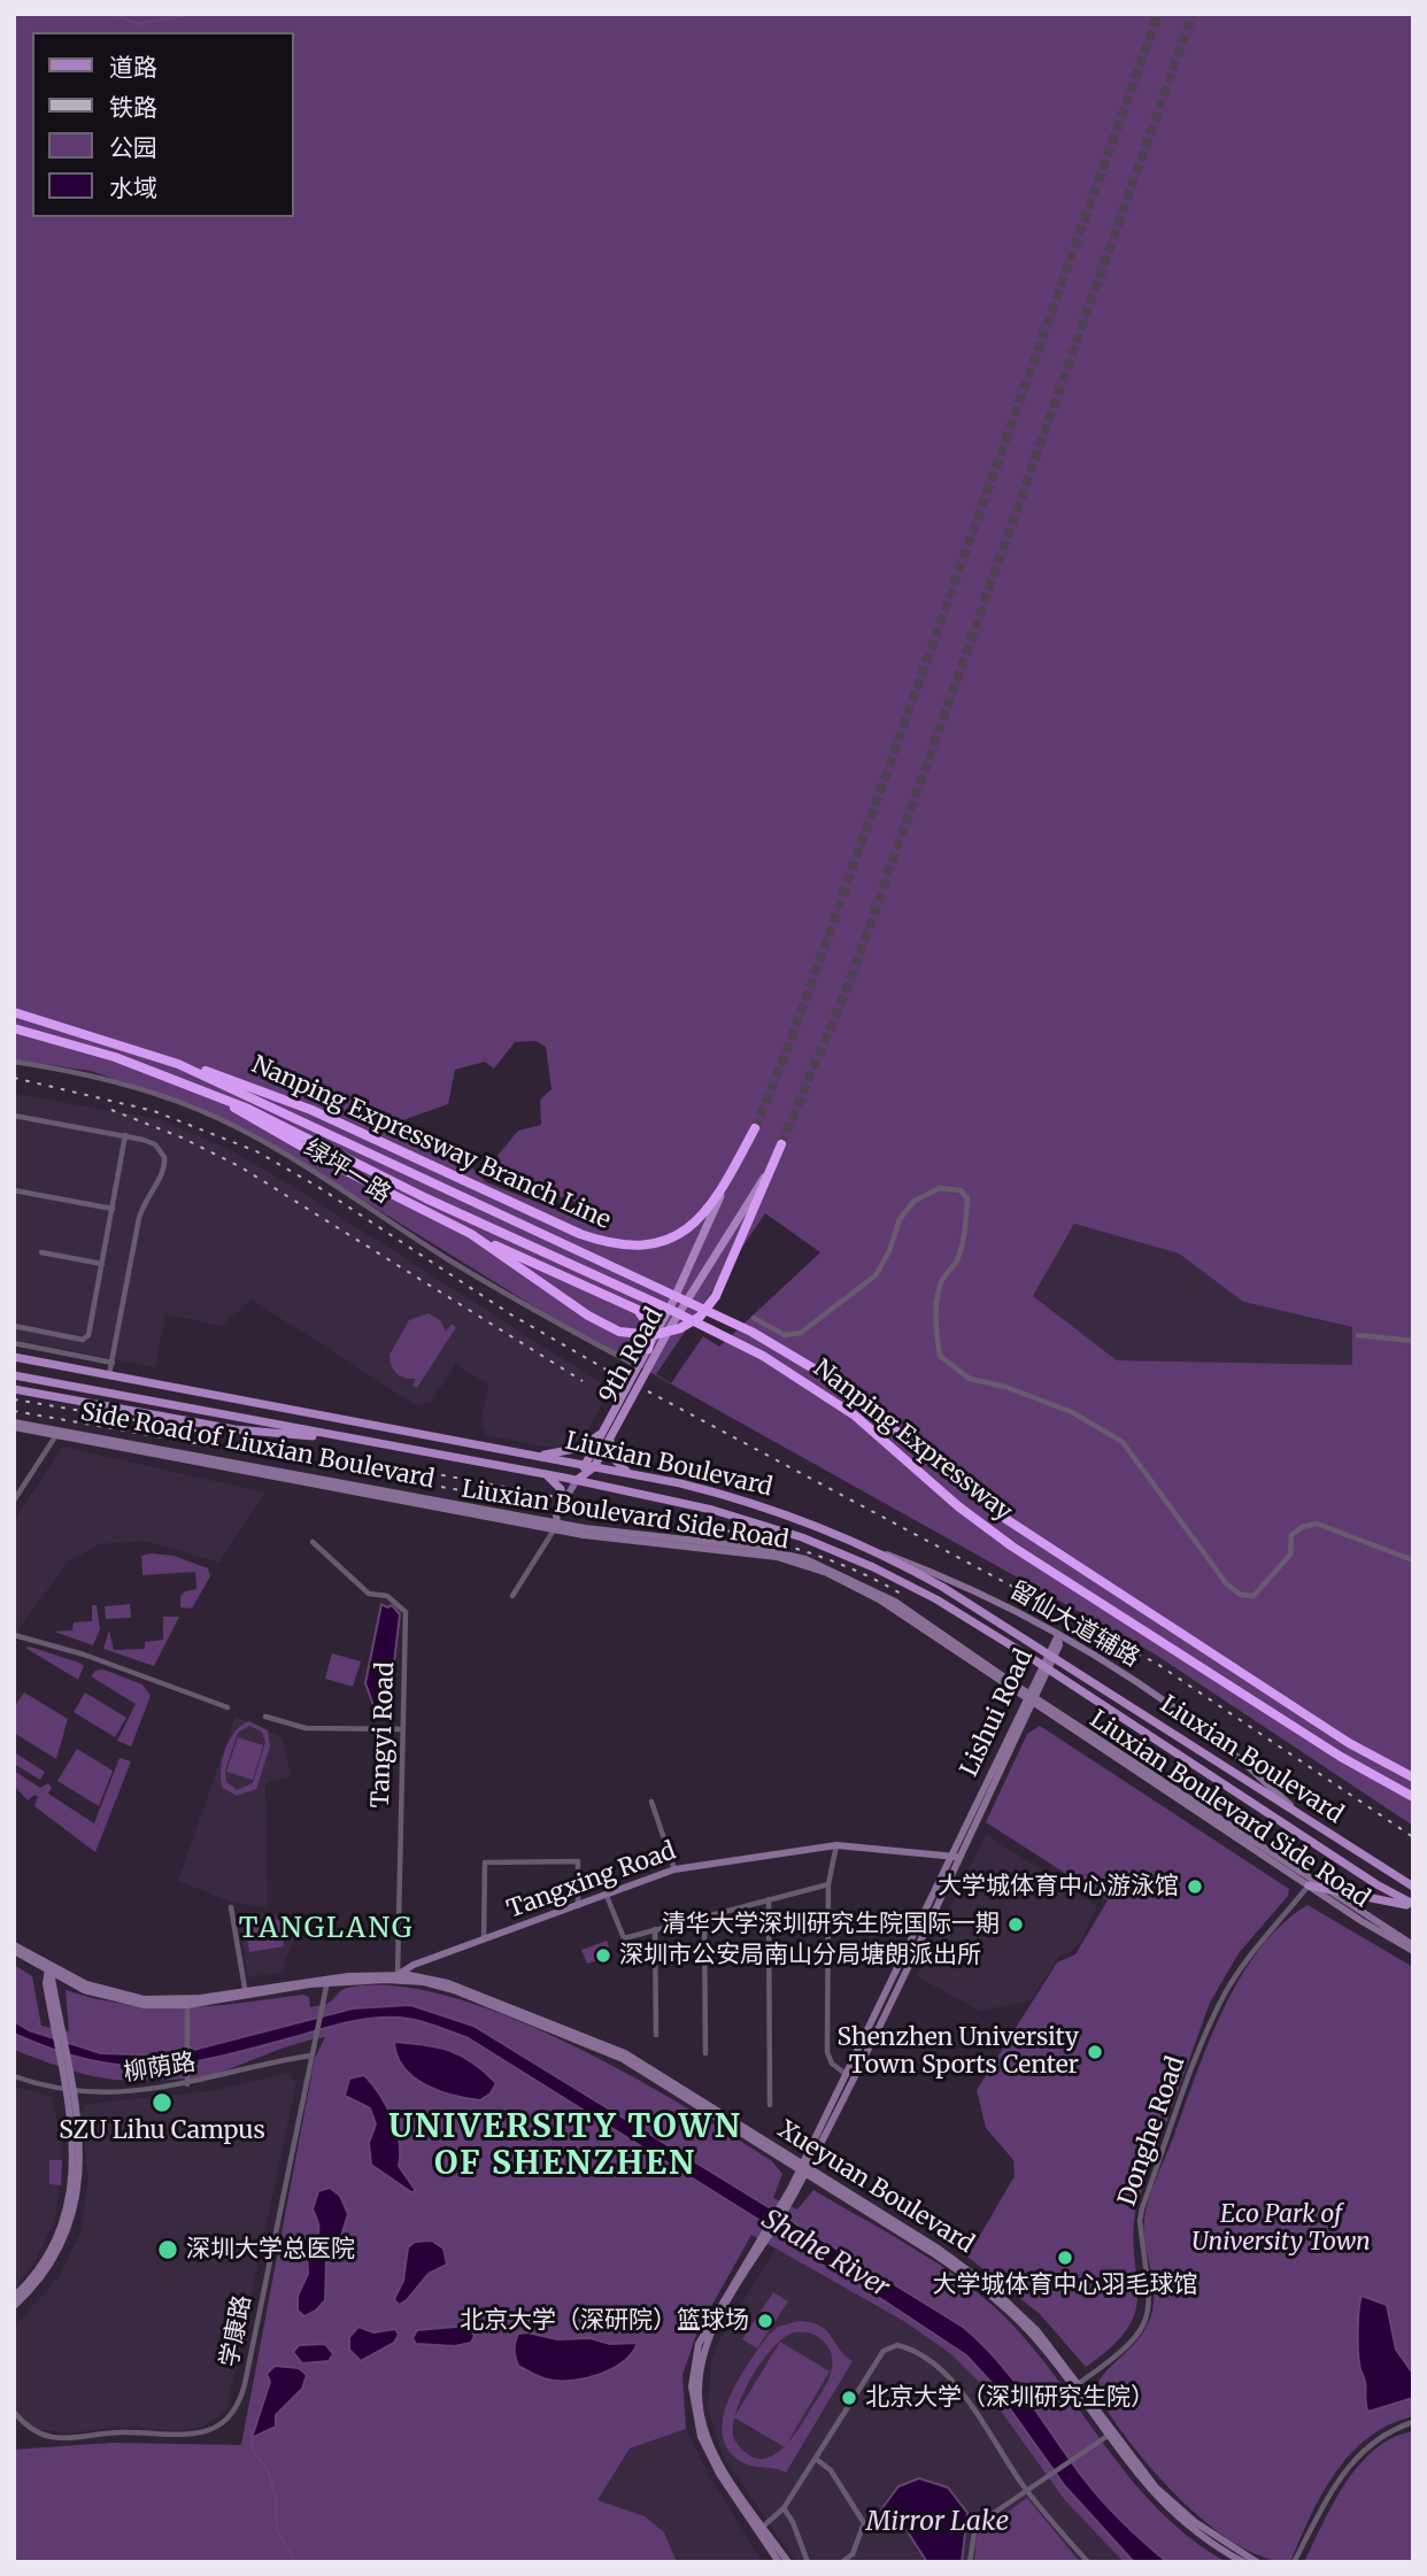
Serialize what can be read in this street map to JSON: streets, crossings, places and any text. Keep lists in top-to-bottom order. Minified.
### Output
{"streets":{"highway":["Nanping Expressway Branch Line","Nanping Expressway"],"main road":["9th Road","Side Road of Liuxian Boulevard","Liuxian Boulevard","Liuxian Boulevard Side Road","留仙大道辅路","Lishui Road","Tangxing Road","Xueyuan Boulevard"],"street":["绿坪一路","Tangyi Road","柳荫路","Donghe Road","学康路"]},"crossings":[["Nanping Expressway Branch Line","9th Road"],["Nanping Expressway Branch Line","Nanping Expressway"],["绿坪一路","9th Road"],["9th Road","Liuxian Boulevard"],["Side Road of Liuxian Boulevard","Liuxian Boulevard Side Road"],["Side Road of Liuxian Boulevard","Lishui Road"],["Liuxian Boulevard","留仙大道辅路"],["Liuxian Boulevard Side Road","Lishui Road"],["Liuxian Boulevard Side Road","Donghe Road"],["留仙大道辅路","Lishui Road"],["Lishui Road","Tangxing Road"],["Lishui Road","Xueyuan Boulevard"],["Tangyi Road","Tangxing Road"],["Tangyi Road","Xueyuan Boulevard"],["Tangxing Road","Xueyuan Boulevard"],["柳荫路","学康路"],["Donghe Road","Xueyuan Boulevard"],["Xueyuan Boulevard","学康路"]],"districts":["TANGLANG","UNIVERSITY TOWN OF SHENZHEN"],"water":["Shahe River","Mirror Lake"],"parks":["Eco Park of University Town"],"places":["大学城体育中心游泳馆","清华大学深圳研究生院国际一期","深圳市公安局南山分局塘朗派出所","Shenzhen University Town Sports Center","SZU Lihu Campus","深圳大学总医院","大学城体育中心羽毛球馆","北京大学（深研院）篮球场","北京大学（深圳研究生院）"],"legend":["道路","铁路","公园","水域"]}
